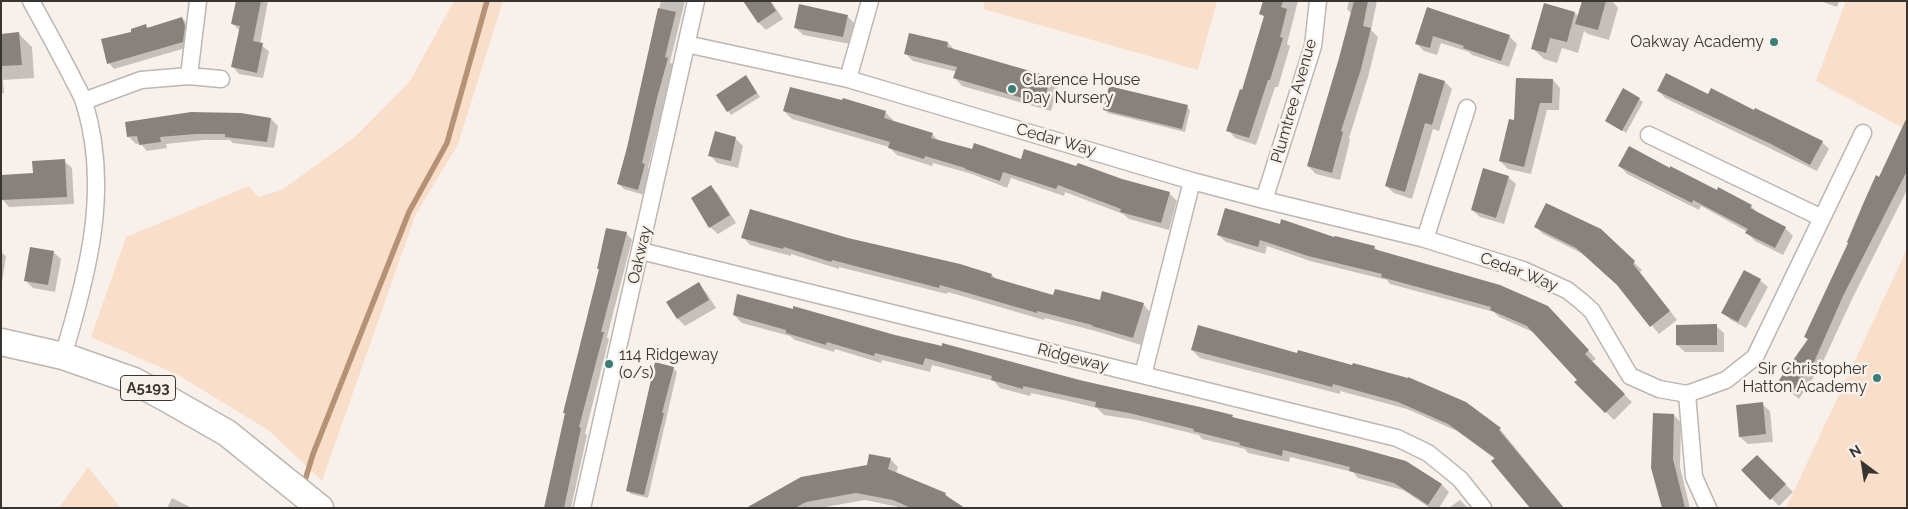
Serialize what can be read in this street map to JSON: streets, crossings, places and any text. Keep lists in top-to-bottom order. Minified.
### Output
{"streets":{"main road":["A5193"],"street":["Plumtree Avenue","Cedar Way","Oakway","Ridgeway"]},"crossings":[["Plumtree Avenue","Cedar Way"],["Cedar Way","Oakway"],["Oakway","Ridgeway"]],"places":["Oakway Academy","Clarence House Day Nursery","114 Ridgeway (o/s)","Sir Christopher Hatton Academy"],"north":"top left"}
